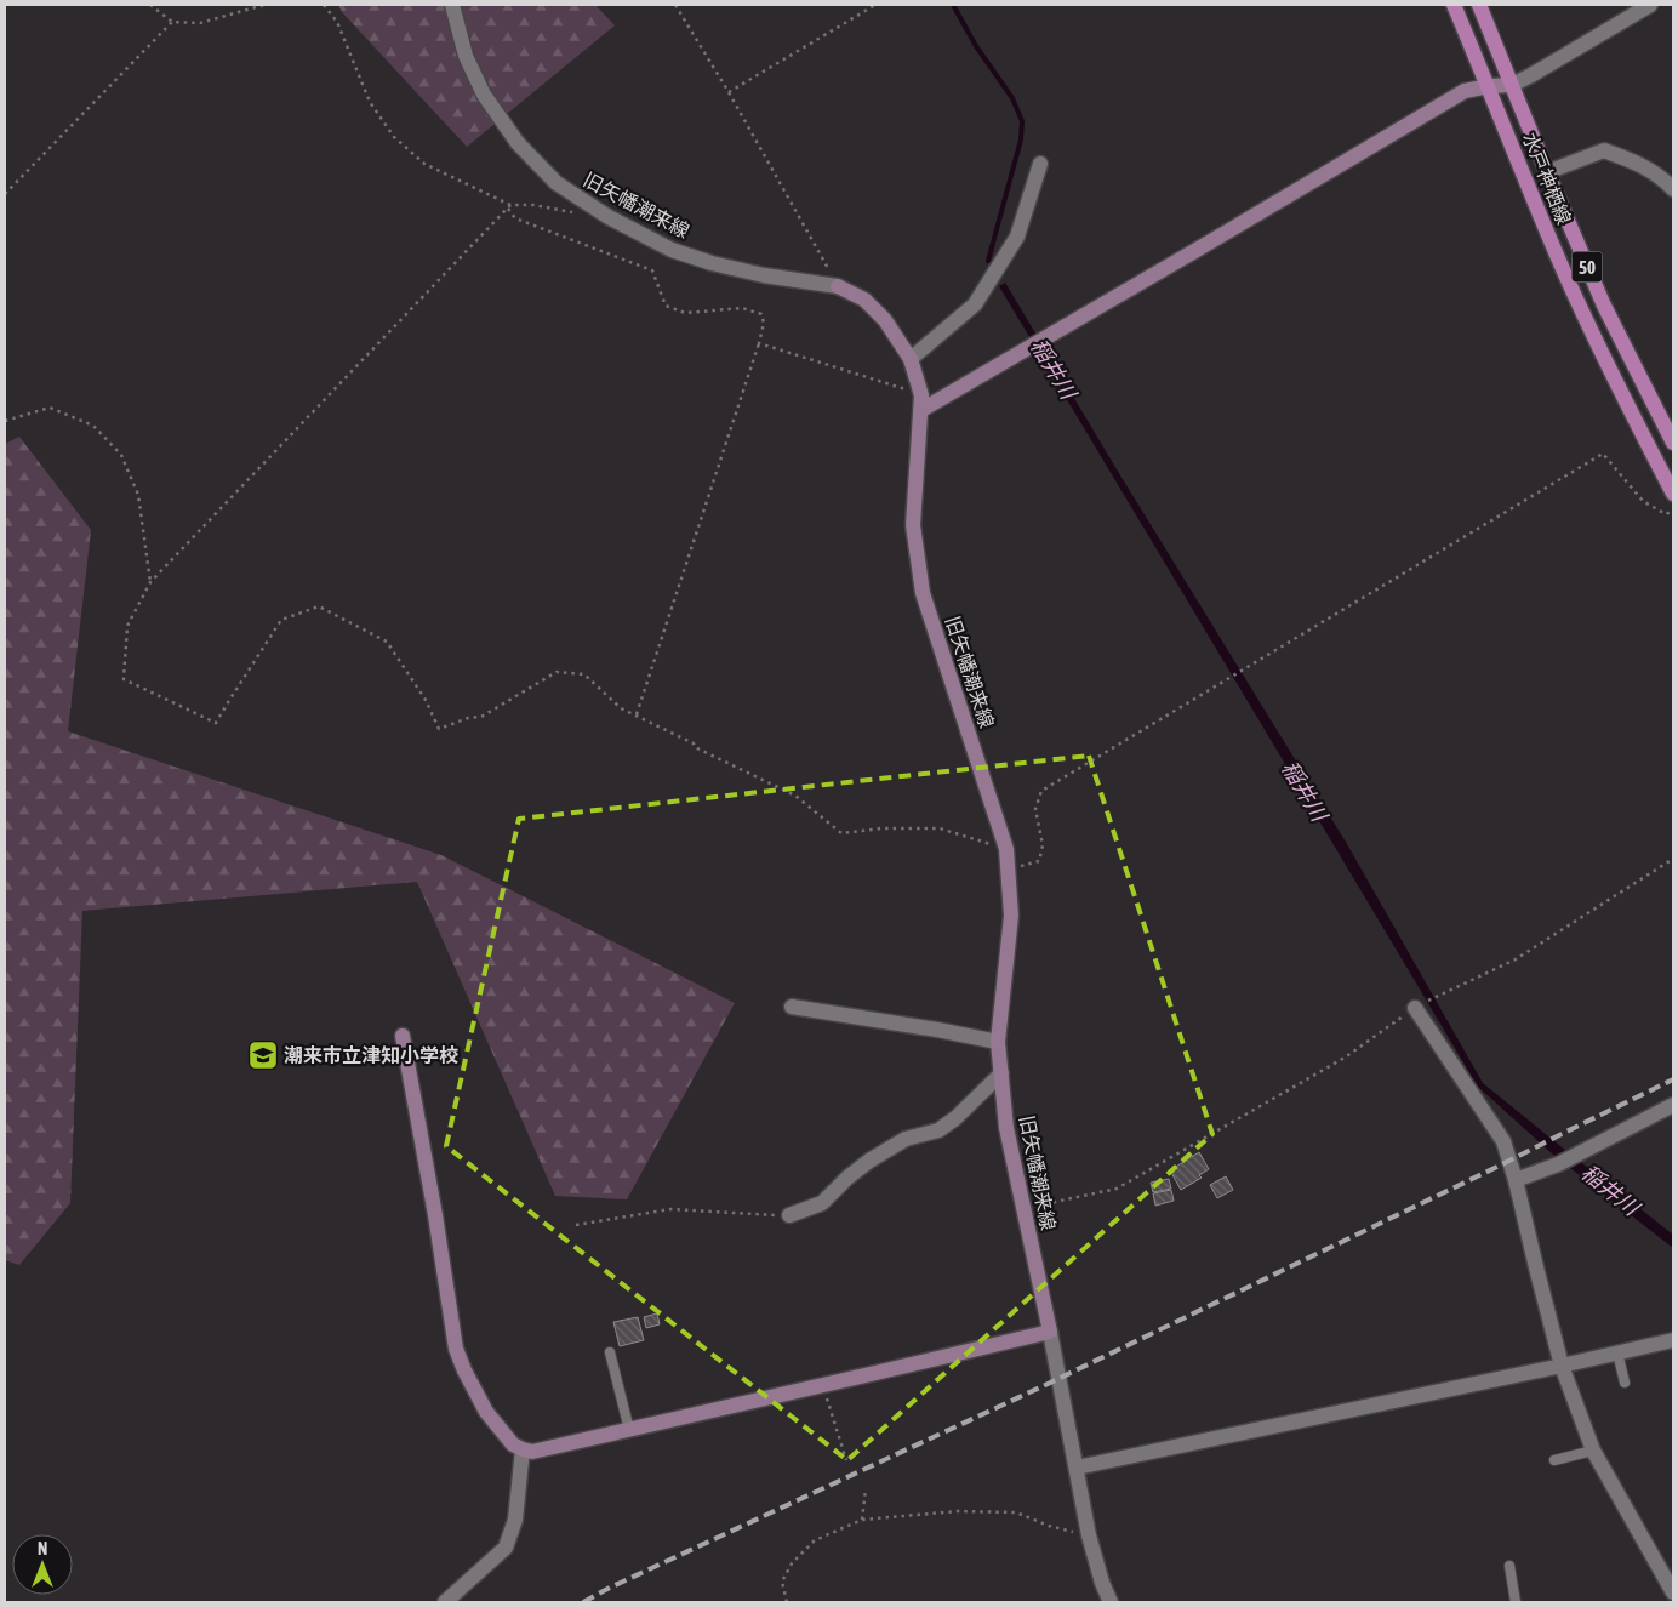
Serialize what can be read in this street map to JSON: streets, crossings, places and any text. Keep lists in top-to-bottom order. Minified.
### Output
{"streets":{"main road":["水戸神栖線","50"],"street":["旧矢幡潮来線"]},"water":["稲井川"],"places":{"school or university":["潮来市立津知小学校"]},"north":"top"}
